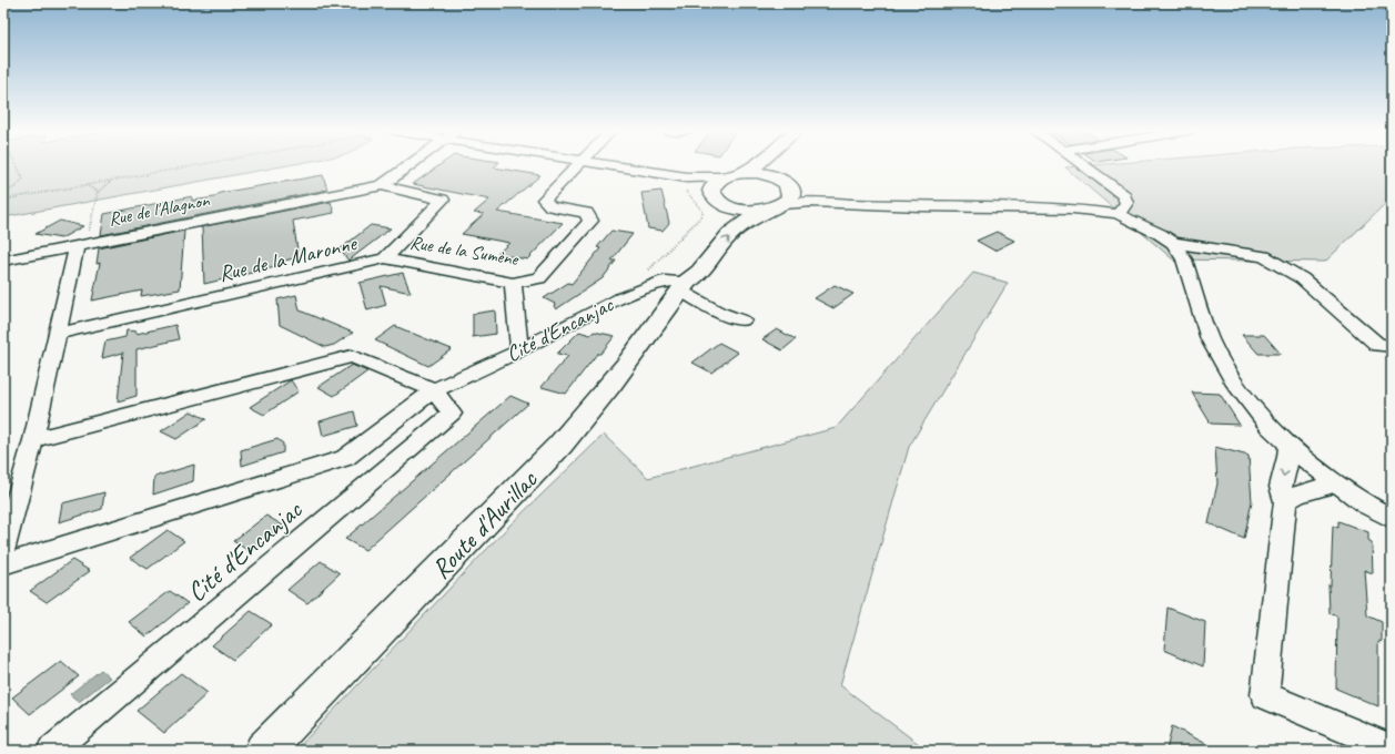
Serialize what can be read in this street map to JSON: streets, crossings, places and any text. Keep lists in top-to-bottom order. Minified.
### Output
{"streets":{"main road":["Route d'Aurillac"],"street":["Rue de l'Alagnon","Rue de la Sumène","Rue de la Maronne","Cité d'Encanjac"]},"crossings":[["Rue de l'Alagnon","Rue de la Maronne"],["Rue de la Sumène","Rue de la Maronne"],["Cité d'Encanjac","Route d'Aurillac"]]}
